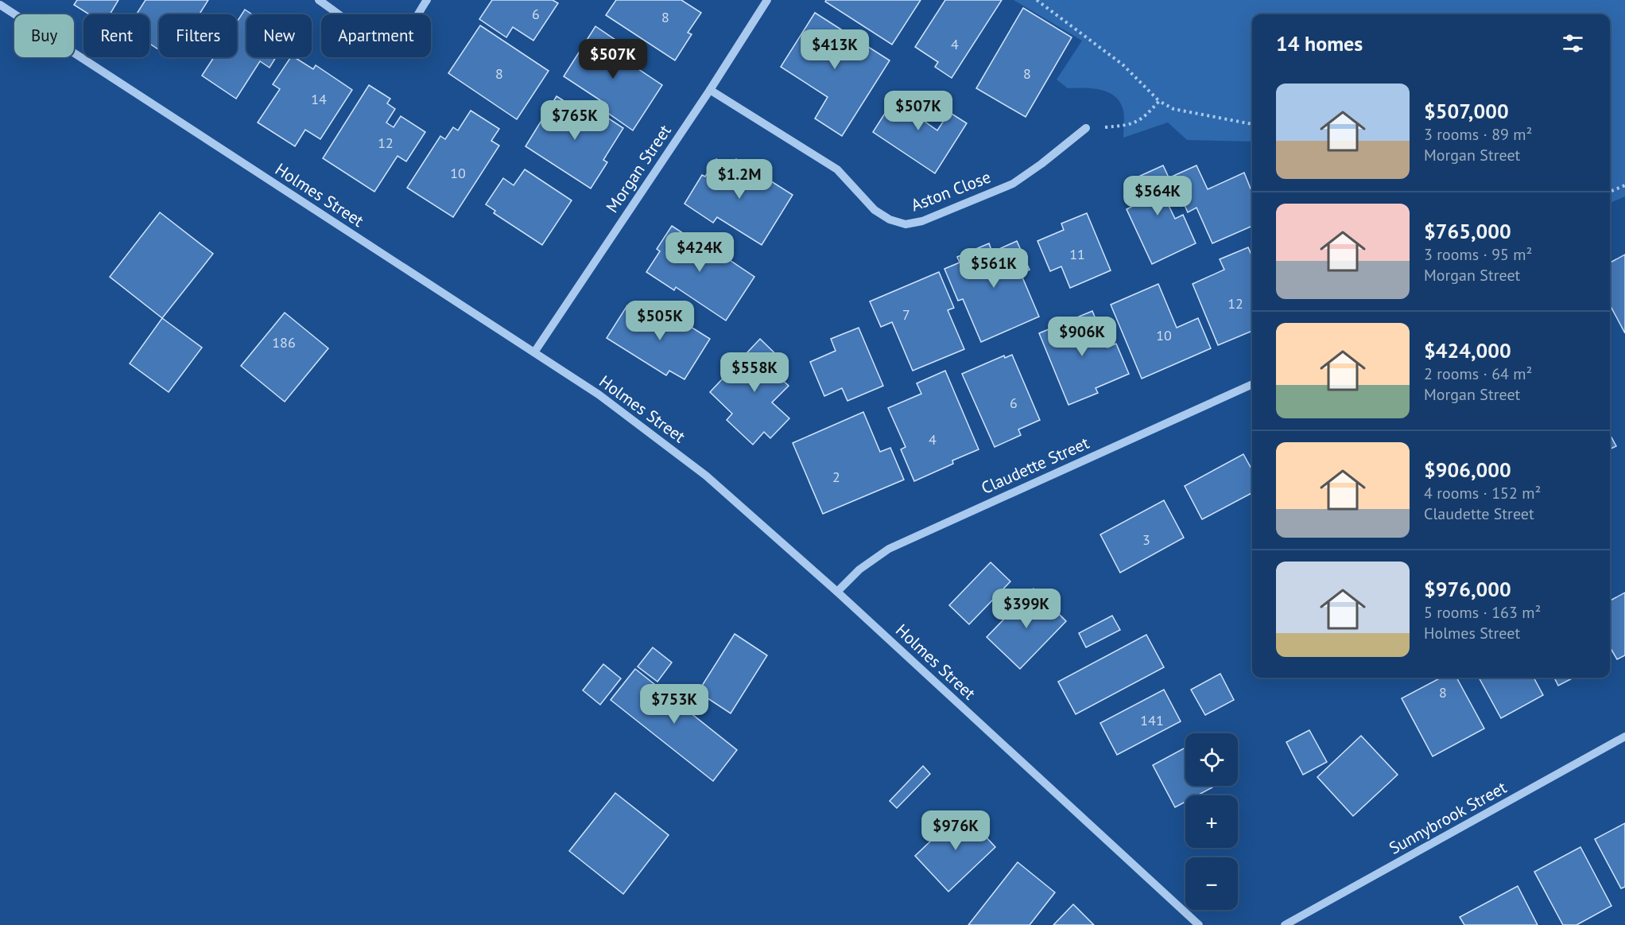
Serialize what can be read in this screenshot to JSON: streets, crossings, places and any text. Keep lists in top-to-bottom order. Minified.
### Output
{"streets":{"street":["Morgan Street","Aston Close","Holmes Street","Claudette Street","Sunnybrook Street"]},"crossings":[["Morgan Street","Aston Close"],["Morgan Street","Holmes Street"],["Holmes Street","Claudette Street"]],"house_numbers":["6","8","4","8","8","14","12","10","11","12","7","10","186","6","4","2","3","8","141"],"page":{"chip":["Buy","Rent","Filters","New","Apartment"],"heading":"14 homes","price":["$413K","$507K","$507K","$765K","$1.2M","$564K","$424K","$561K","$505K","$906K","$558K","$399K","$753K","$976K"],"list":[{"name":"$507,000","note":"3 rooms · 89 m² · Morgan Street"},{"name":"$765,000","note":"3 rooms · 95 m² · Morgan Street"},{"name":"$424,000","note":"2 rooms · 64 m² · Morgan Street"},{"name":"$906,000","note":"4 rooms · 152 m² · Claudette Street"},{"name":"$976,000","note":"5 rooms · 163 m² · Holmes Street"}],"map_buttons":["+","−"]}}
